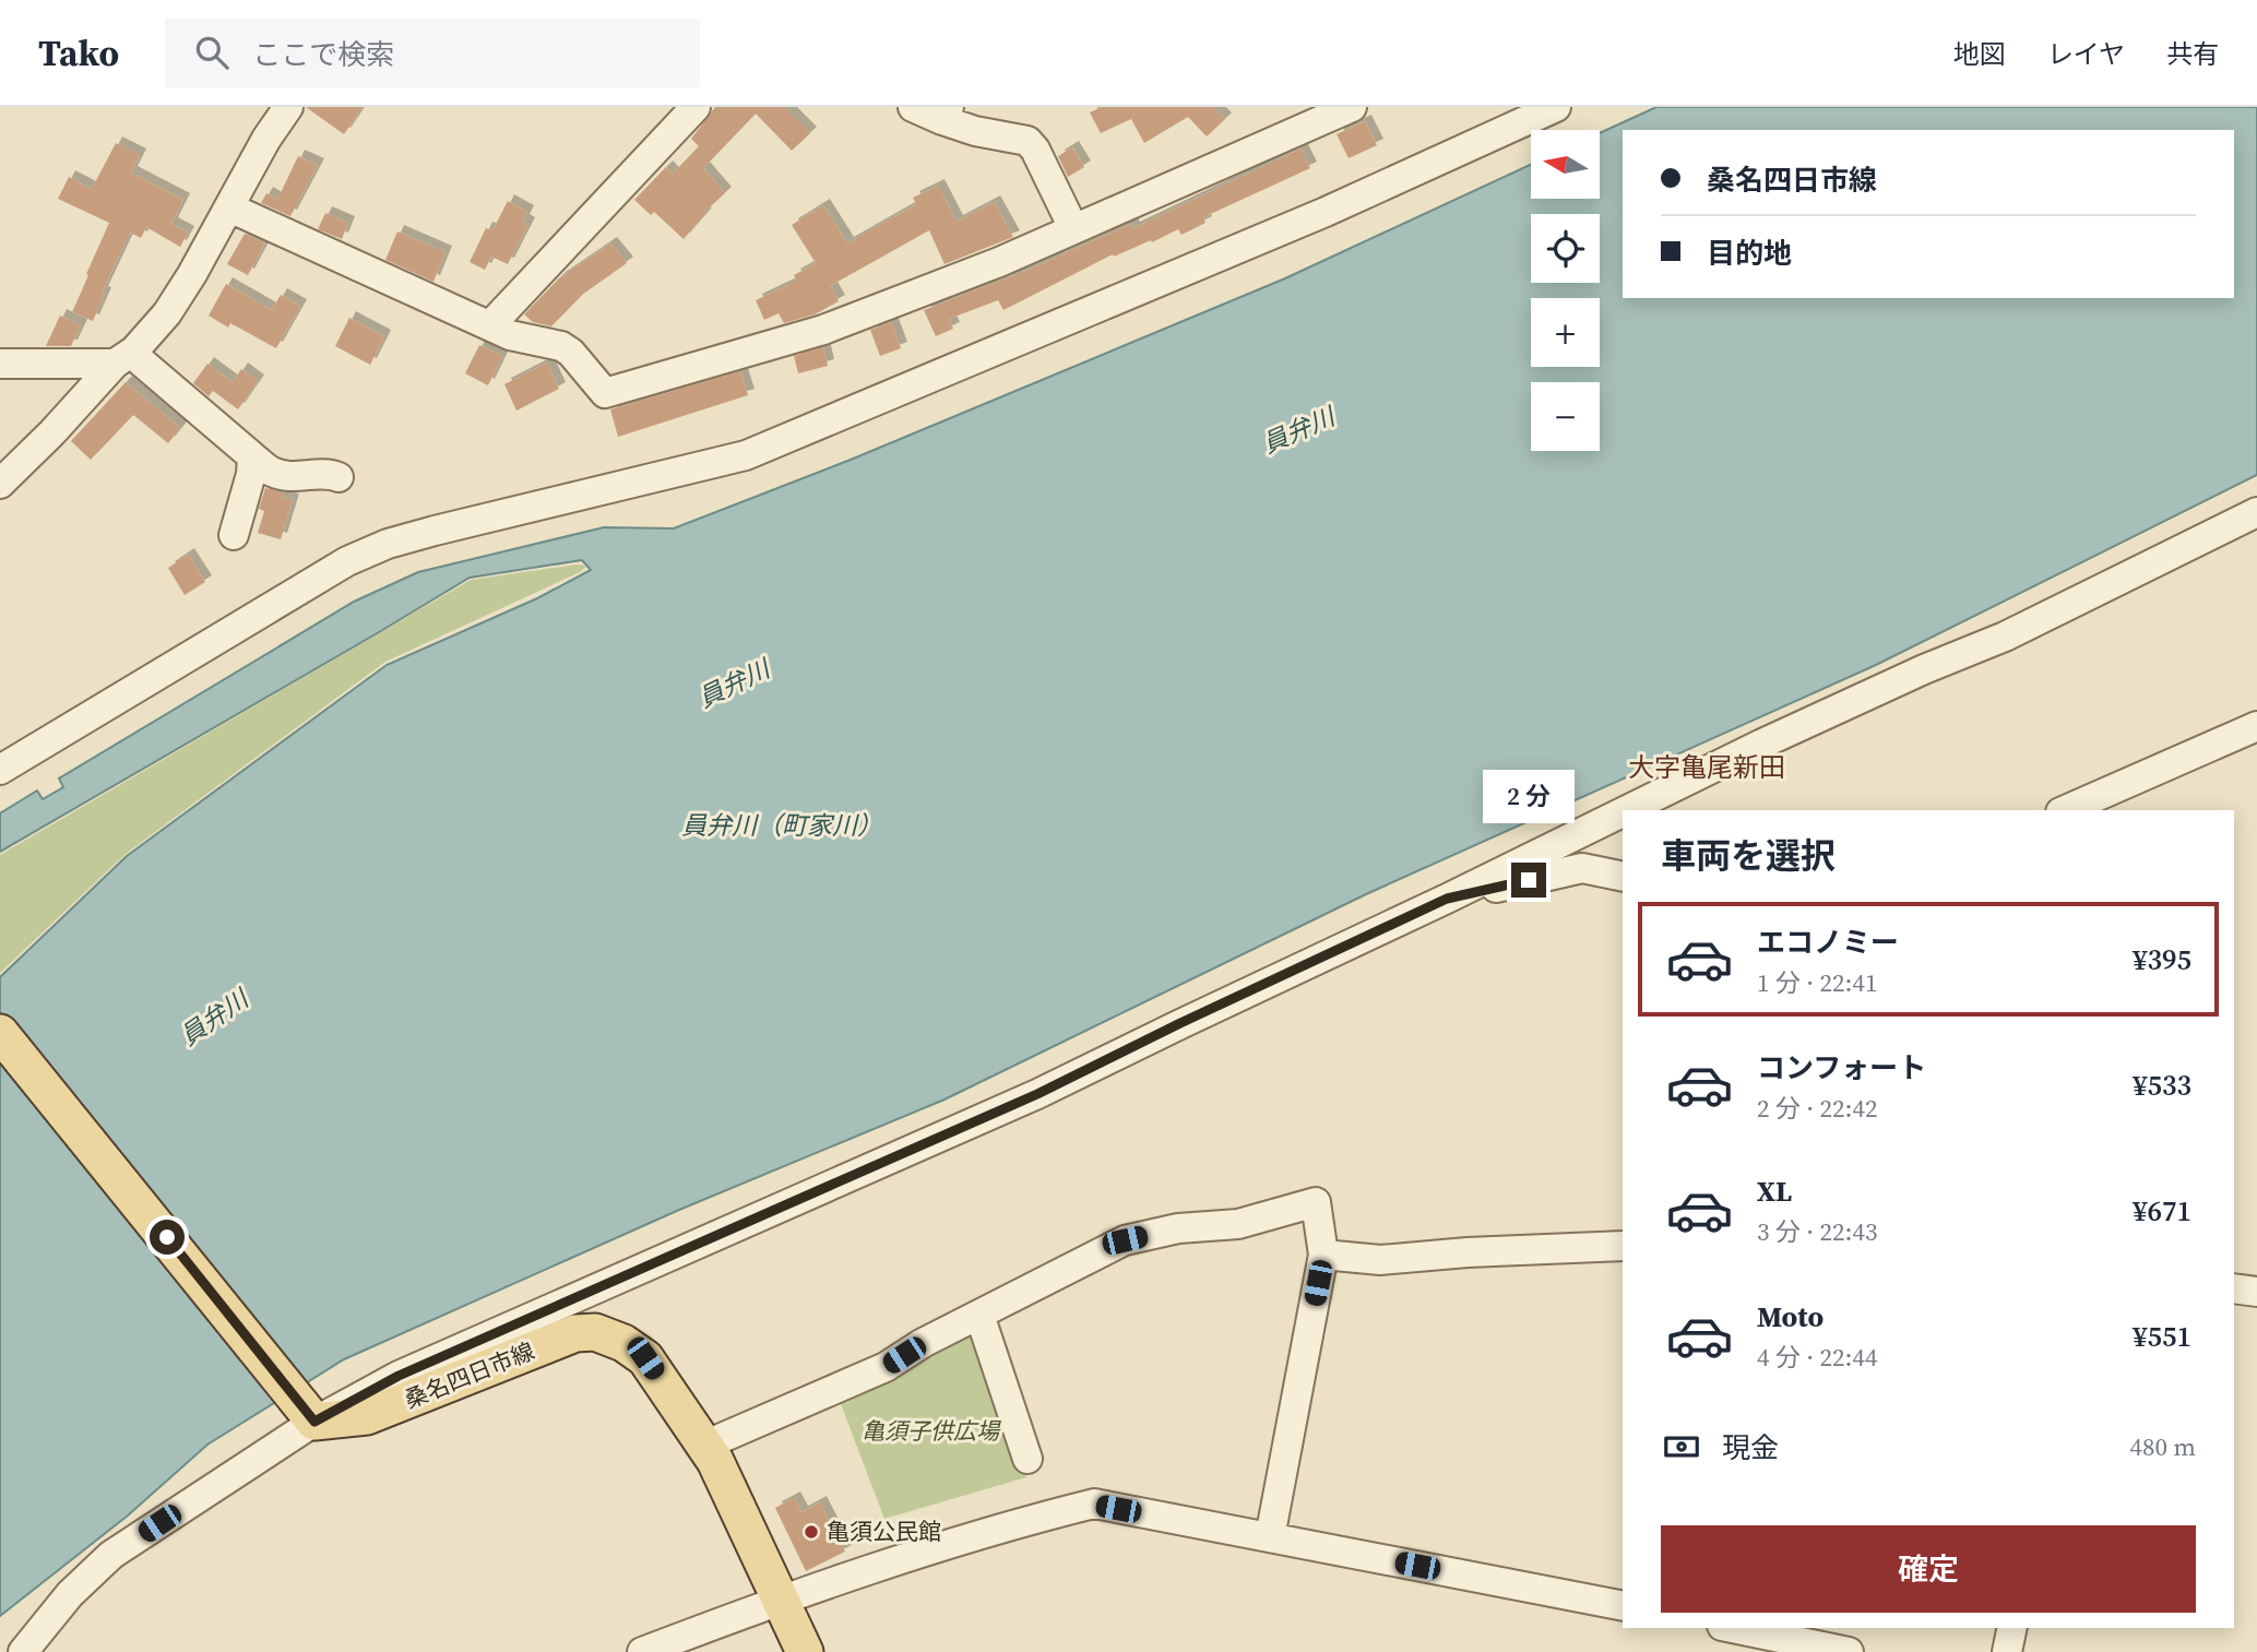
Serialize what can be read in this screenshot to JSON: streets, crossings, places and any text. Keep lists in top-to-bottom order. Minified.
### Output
{"streets":{"main road":["桑名四日市線"]},"districts":["大字亀尾新田"],"water":["員弁川","員弁川（町家川）"],"parks":["亀須子供広場"],"places":["亀須公民館"],"north":"left","page":{"header":"Tako","search":"ここで検索","nav":["地図","レイヤ","共有"],"map_buttons":["+","−"],"banner":["桑名四日市線","目的地"],"bubble":"2 分","heading":"車両を選択","list":[{"name":"エコノミー","note":"1 分 · 22:41","value":"¥395"},{"name":"コンフォート","note":"2 分 · 22:42","value":"¥533"},{"name":"XL","note":"3 分 · 22:43","value":"¥671"},{"name":"Moto","note":"4 分 · 22:44","value":"¥551"}],"pay":["現金","480 m"],"buttons":"確定"}}
